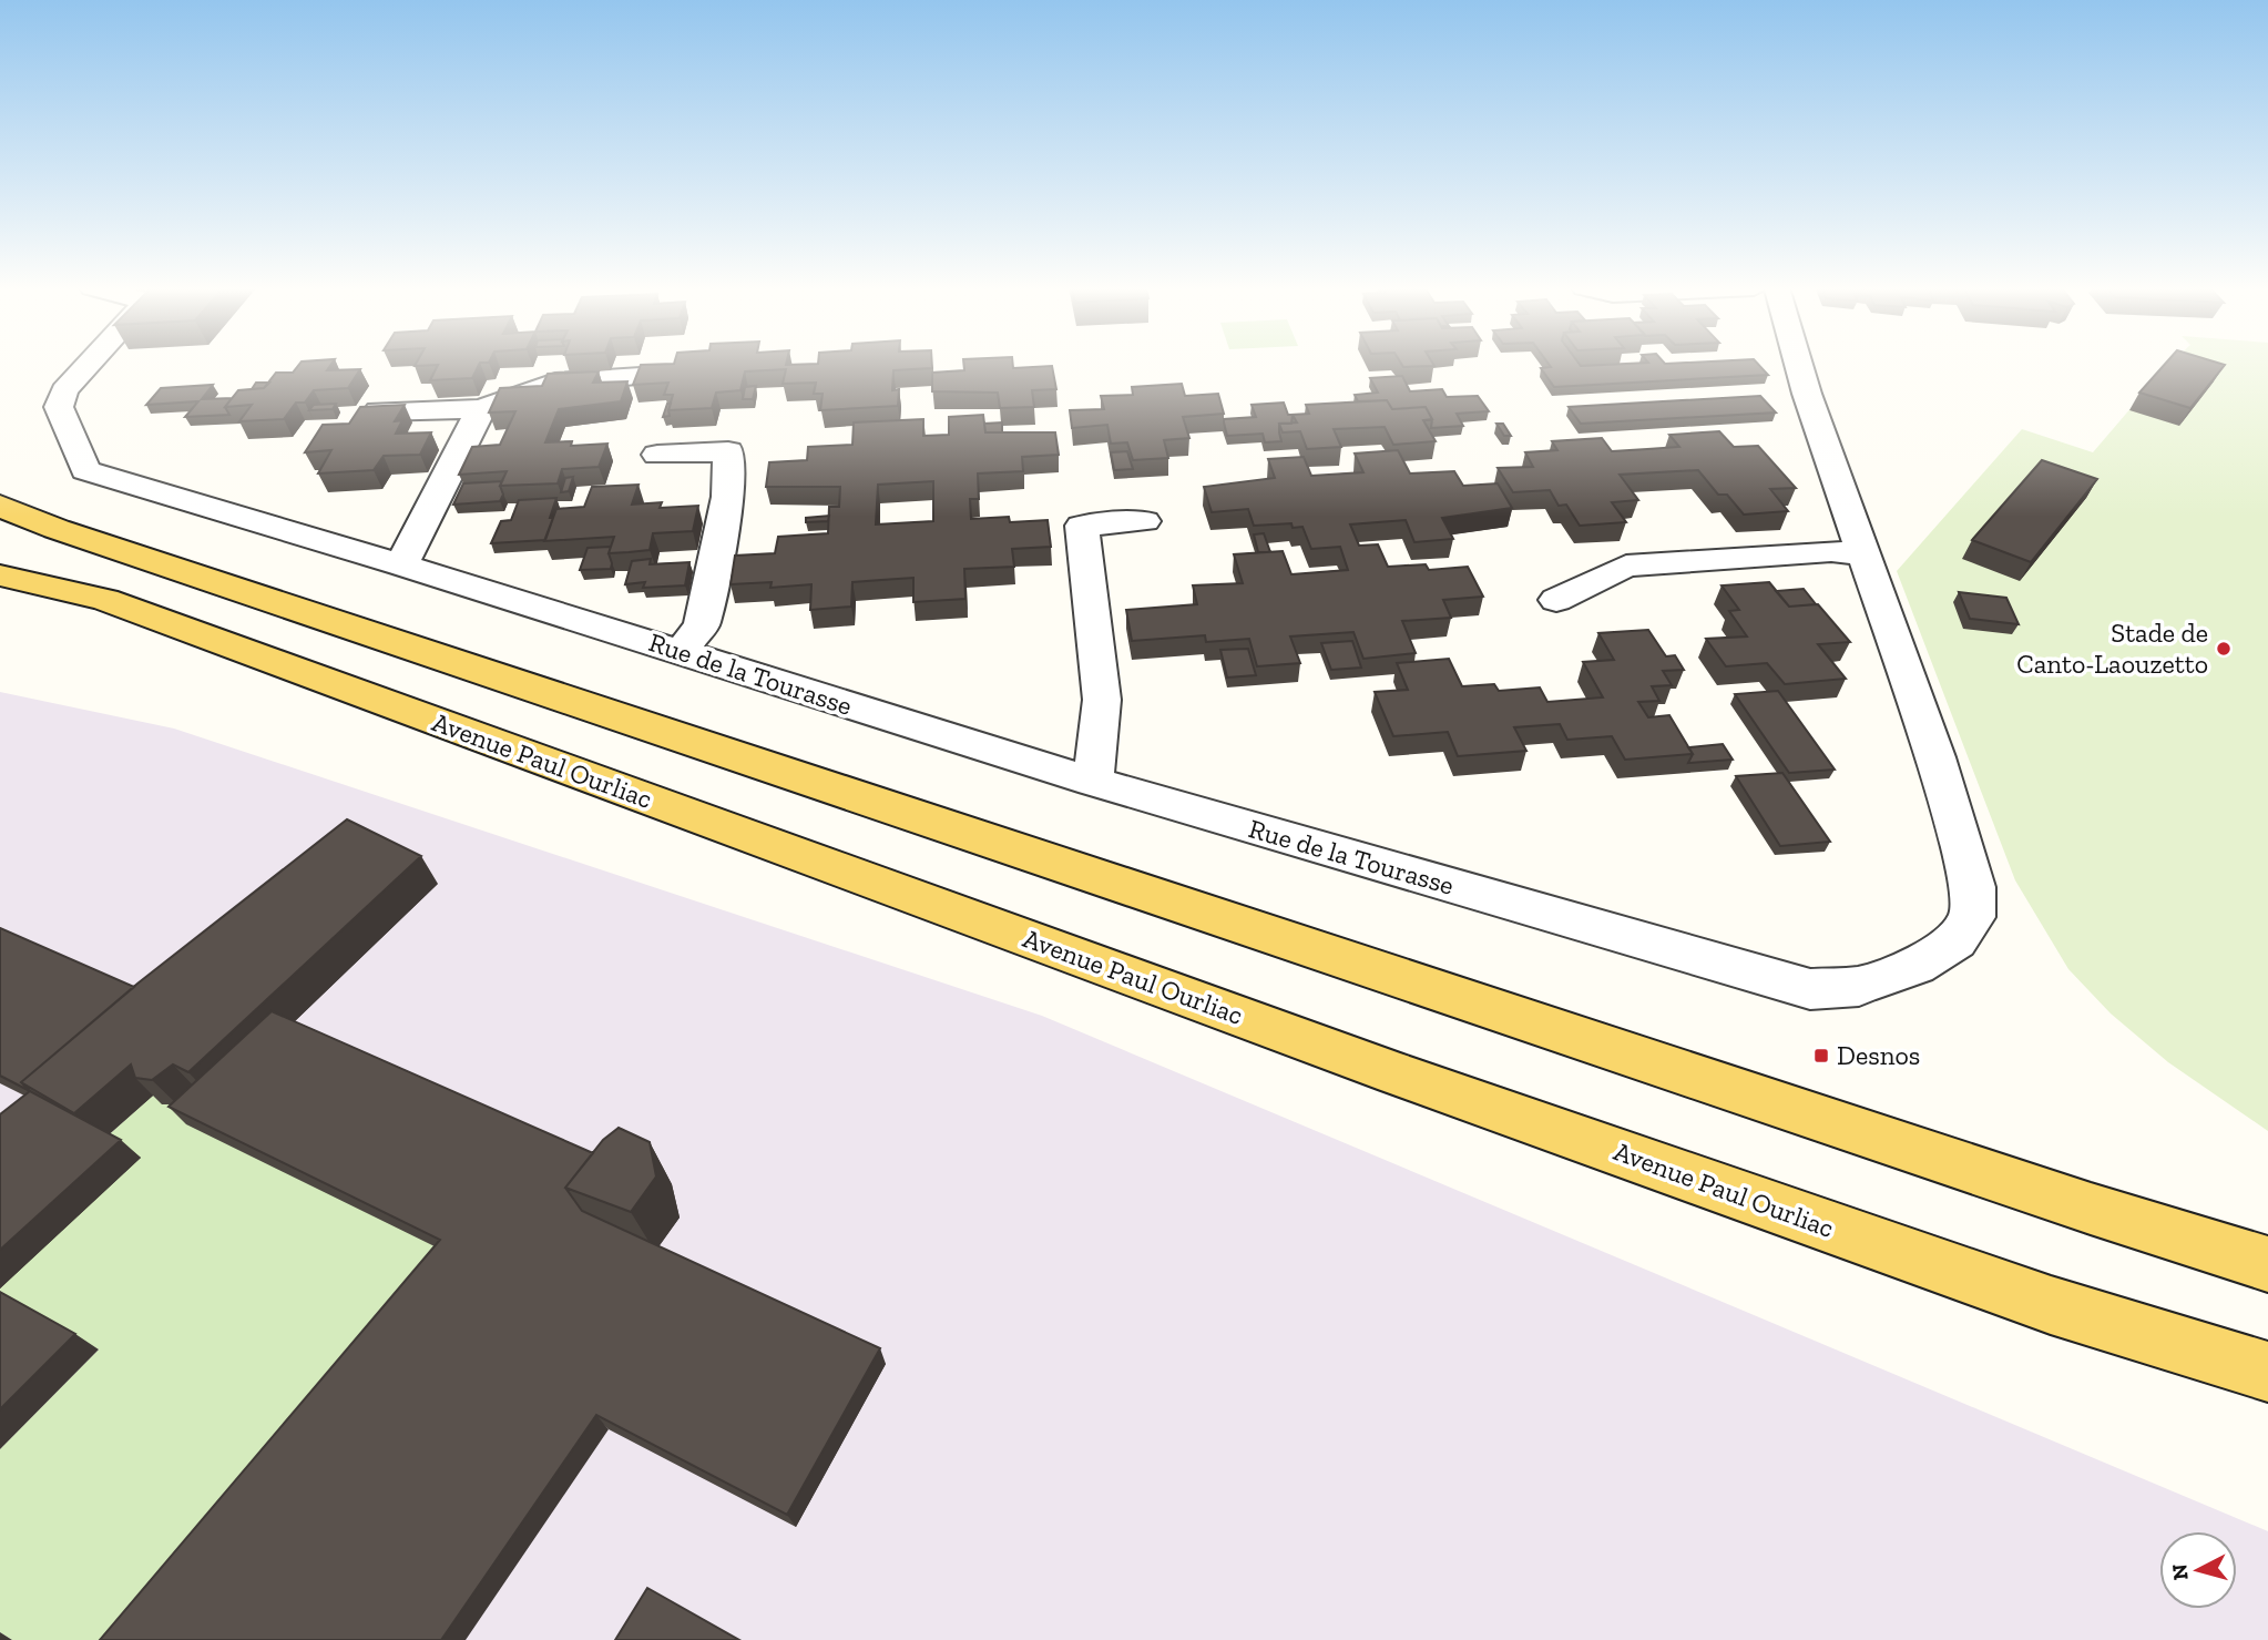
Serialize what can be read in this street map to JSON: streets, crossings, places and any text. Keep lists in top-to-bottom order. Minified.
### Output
{"streets":{"main road":["Avenue Paul Ourliac"],"street":["Rue de la Tourasse"]},"places":{"other":["Stade de Canto-Laouzetto"],"transit":["Desnos"]},"north":"left"}
